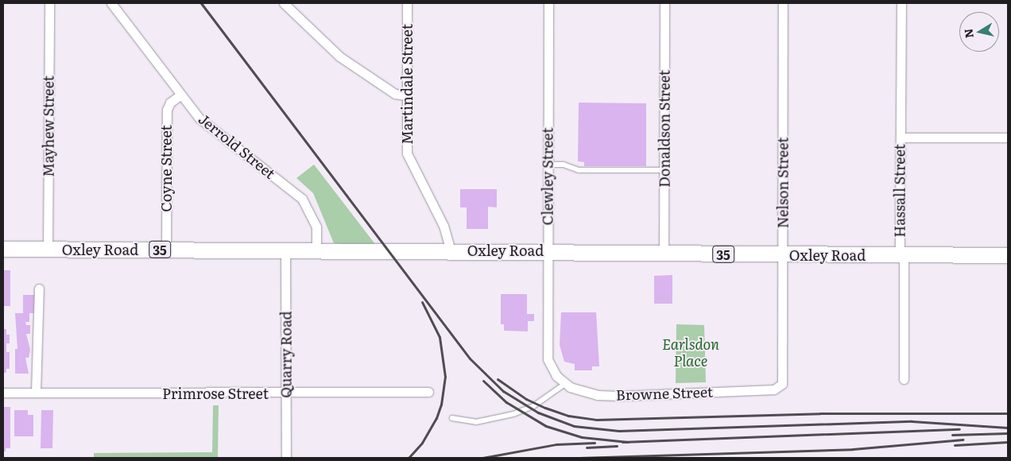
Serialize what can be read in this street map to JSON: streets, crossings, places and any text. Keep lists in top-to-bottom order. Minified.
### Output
{"streets":{"main road":["Oxley Road","35"],"street":["Martindale Street","Mayhew Street","Donaldson Street","Jerrold Street","Coyne Street","Clewley Street","Nelson Street","Hassall Street","Quarry Road","Primrose Street","Browne Street"]},"crossings":[["Martindale Street","Oxley Road"],["Mayhew Street","Oxley Road"],["Donaldson Street","Oxley Road"],["Jerrold Street","Coyne Street"],["Jerrold Street","Oxley Road"],["Coyne Street","Oxley Road"],["Clewley Street","Oxley Road"],["Clewley Street","Browne Street"],["Nelson Street","Oxley Road"],["Nelson Street","Browne Street"],["Hassall Street","Oxley Road"],["Oxley Road","Quarry Road"],["Quarry Road","Primrose Street"]],"parks":["Earlsdon Place"],"north":"left"}
